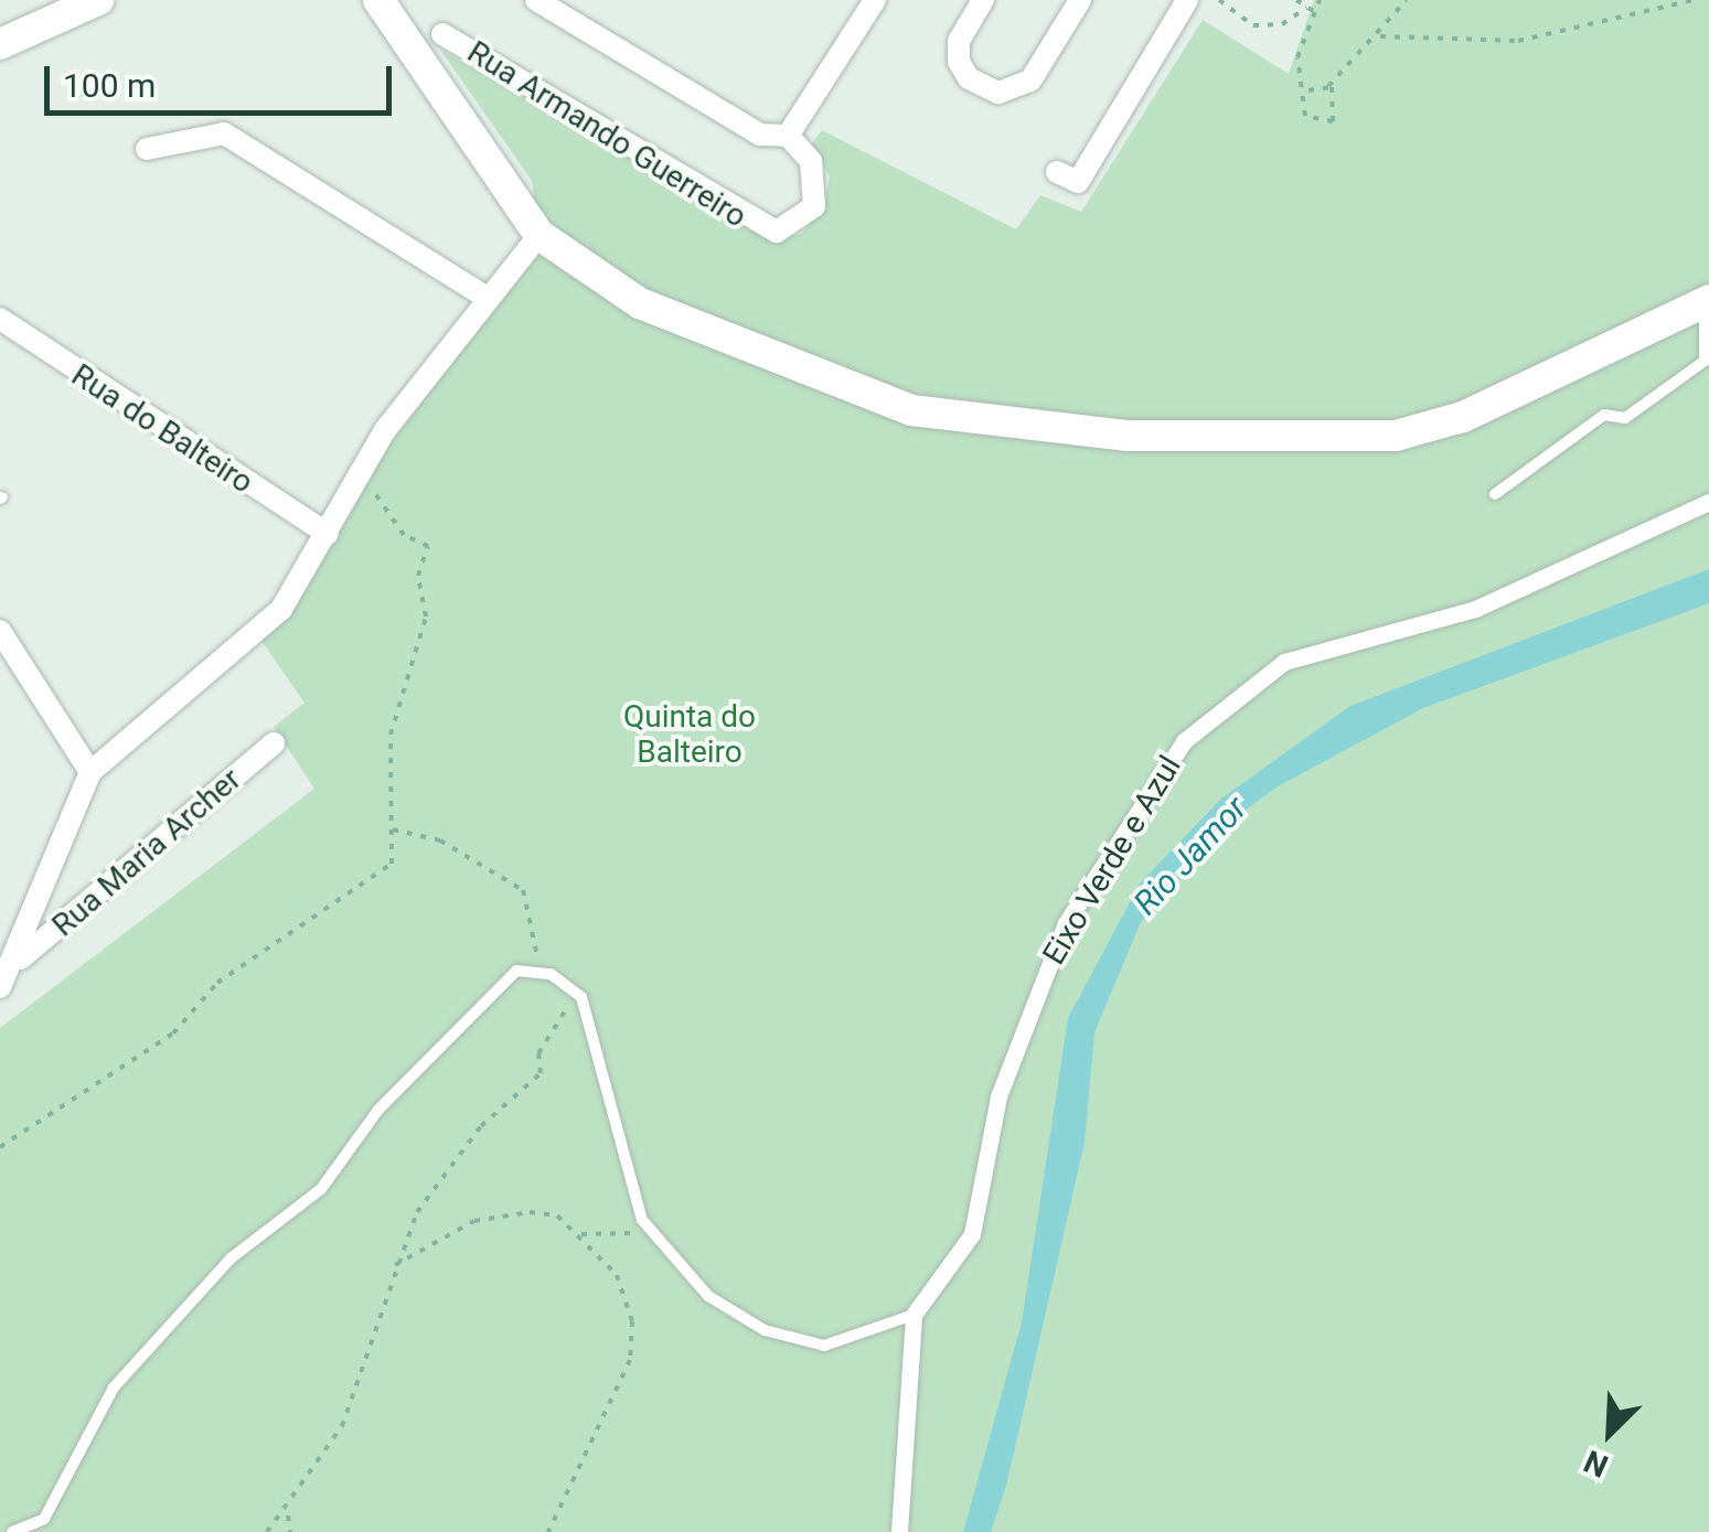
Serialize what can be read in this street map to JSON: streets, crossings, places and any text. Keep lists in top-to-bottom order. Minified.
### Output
{"streets":{"street":["Rua Armando Guerreiro","Rua do Balteiro","Rua Maria Archer","Eixo Verde e Azul"]},"water":["Rio Jamor"],"parks":["Quinta do Balteiro"],"scale_bar":"100 m","north":"bottom left"}
